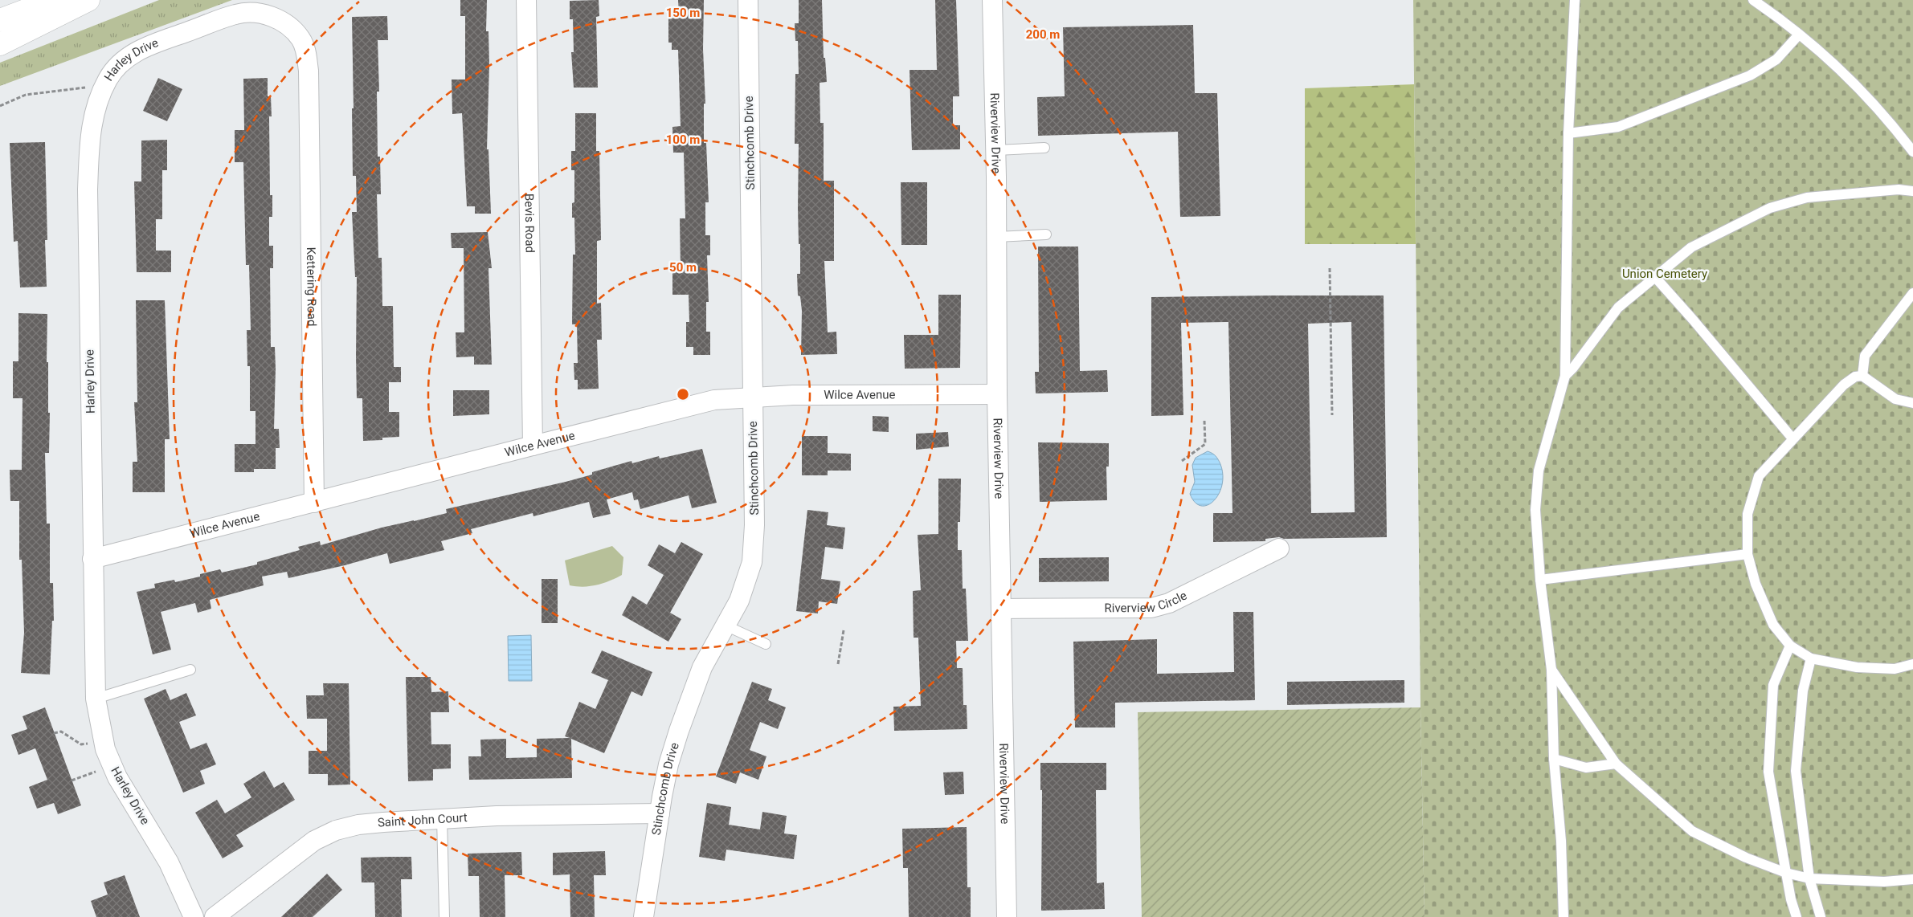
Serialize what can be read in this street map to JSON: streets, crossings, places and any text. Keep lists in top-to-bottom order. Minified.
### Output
{"streets":{"street":["Harley Drive","Riverview Drive","Stinchcomb Drive","Bevis Road","Kettering Road","Wilce Avenue","Riverview Circle","Saint John Court"]},"crossings":[["Harley Drive","Kettering Road"],["Harley Drive","Wilce Avenue"],["Riverview Drive","Wilce Avenue"],["Riverview Drive","Riverview Circle"],["Stinchcomb Drive","Wilce Avenue"],["Stinchcomb Drive","Saint John Court"],["Bevis Road","Wilce Avenue"],["Kettering Road","Wilce Avenue"]],"parks":["Union Cemetery"],"rings":["150 m","200 m","100 m","50 m"]}
